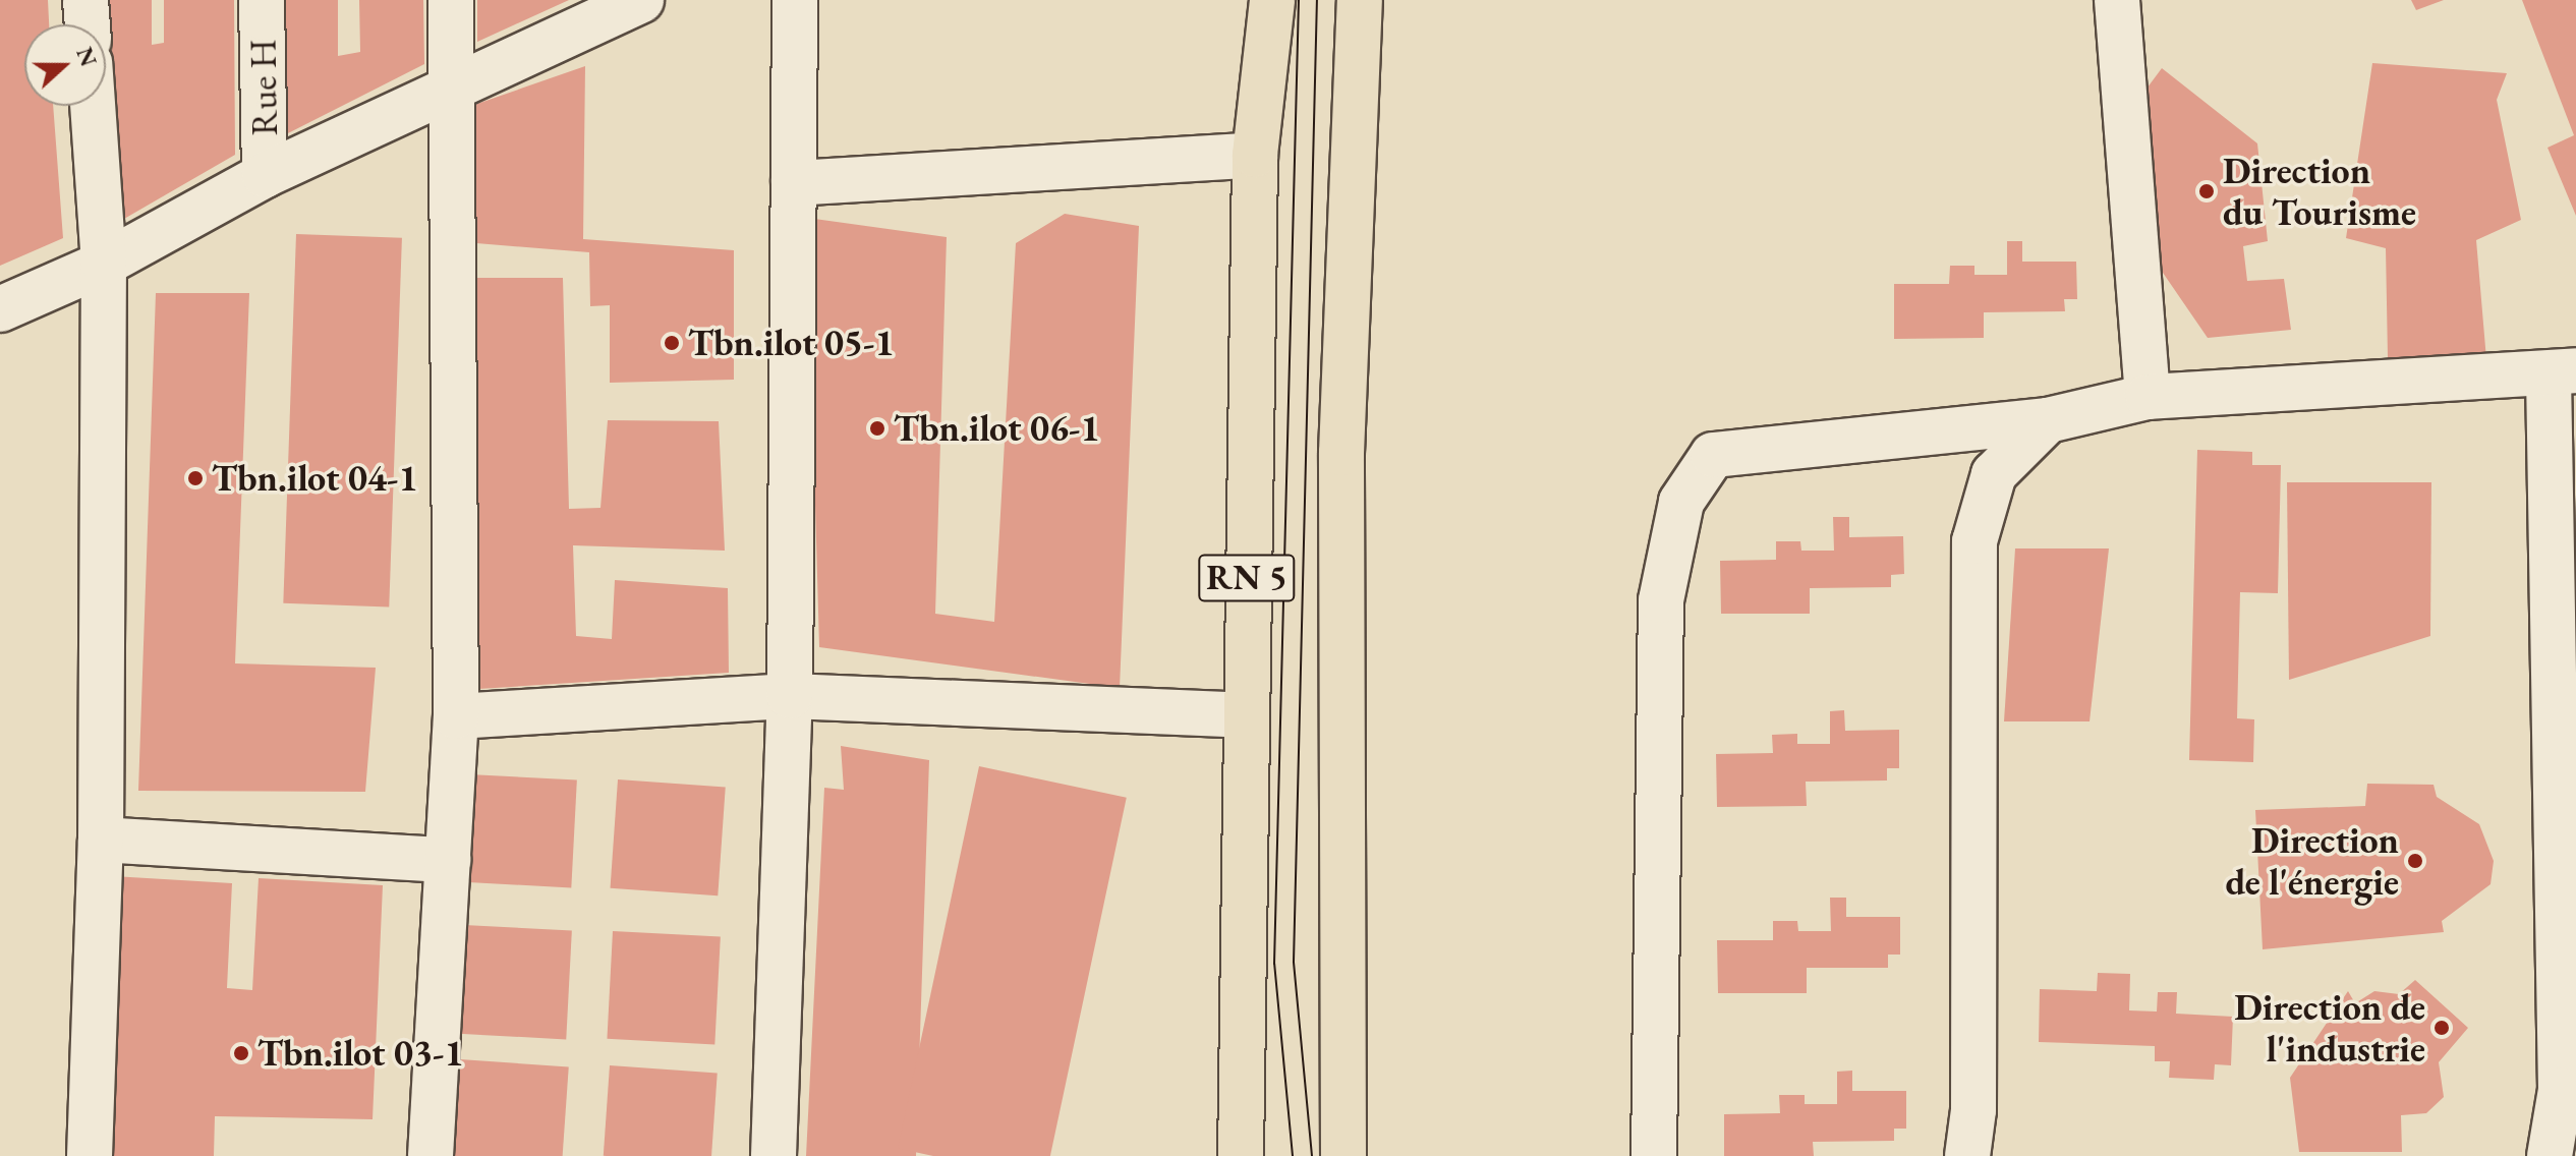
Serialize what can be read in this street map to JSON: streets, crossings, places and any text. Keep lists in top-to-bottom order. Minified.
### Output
{"streets":{"main road":["RN 5"],"street":["Rue H"]},"places":["Direction du Tourisme","Tbn.ilot 05-1","Tbn.ilot 06-1","Tbn.ilot 04-1","Direction de l'énergie","Direction de l'industrie","Tbn.ilot 03-1"],"north":"right"}
